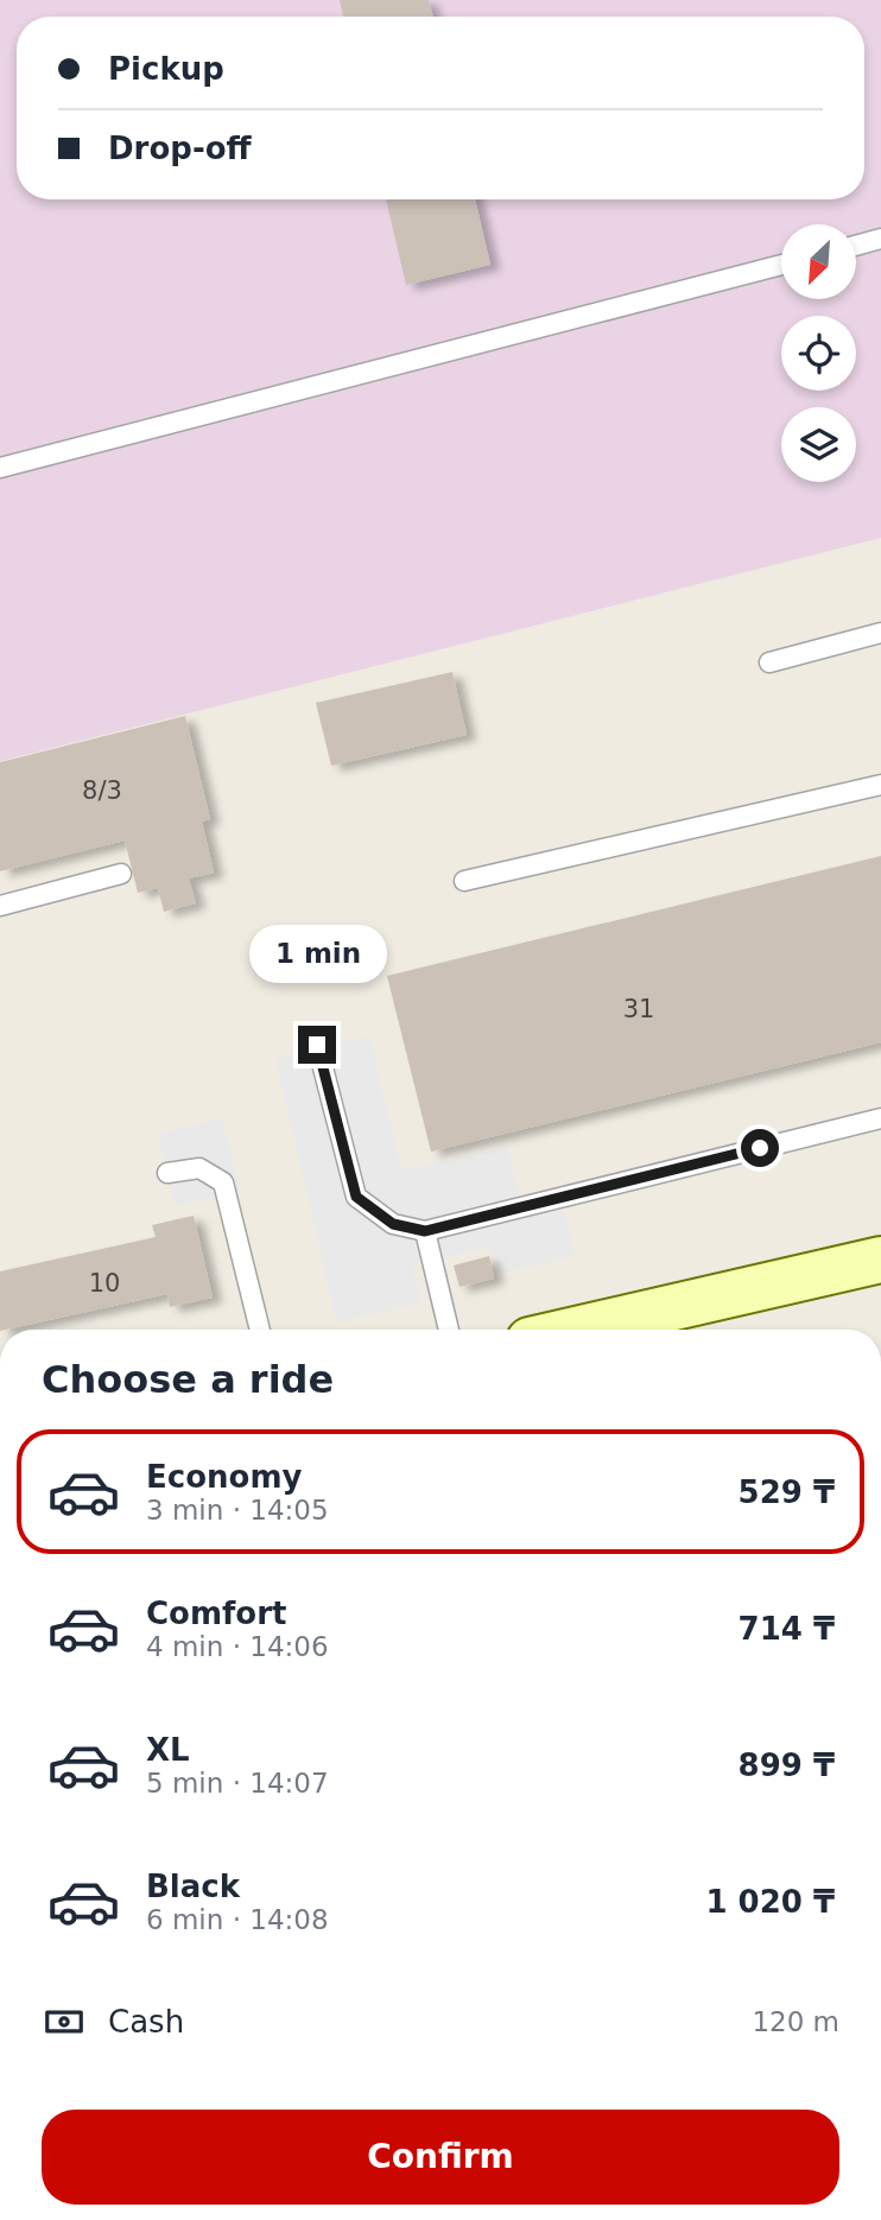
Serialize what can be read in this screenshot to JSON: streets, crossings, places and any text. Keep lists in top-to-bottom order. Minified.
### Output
{"house_numbers":["8/3","31","10"],"north":"bottom left","page":{"banner":["Pickup","Drop-off"],"bubble":"1 min","heading":"Choose a ride","list":[{"name":"Economy","note":"3 min · 14:05","value":"529 ₸"},{"name":"Comfort","note":"4 min · 14:06","value":"714 ₸"},{"name":"XL","note":"5 min · 14:07","value":"899 ₸"},{"name":"Black","note":"6 min · 14:08","value":"1 020 ₸"}],"pay":["Cash","120 m"],"buttons":"Confirm"}}
